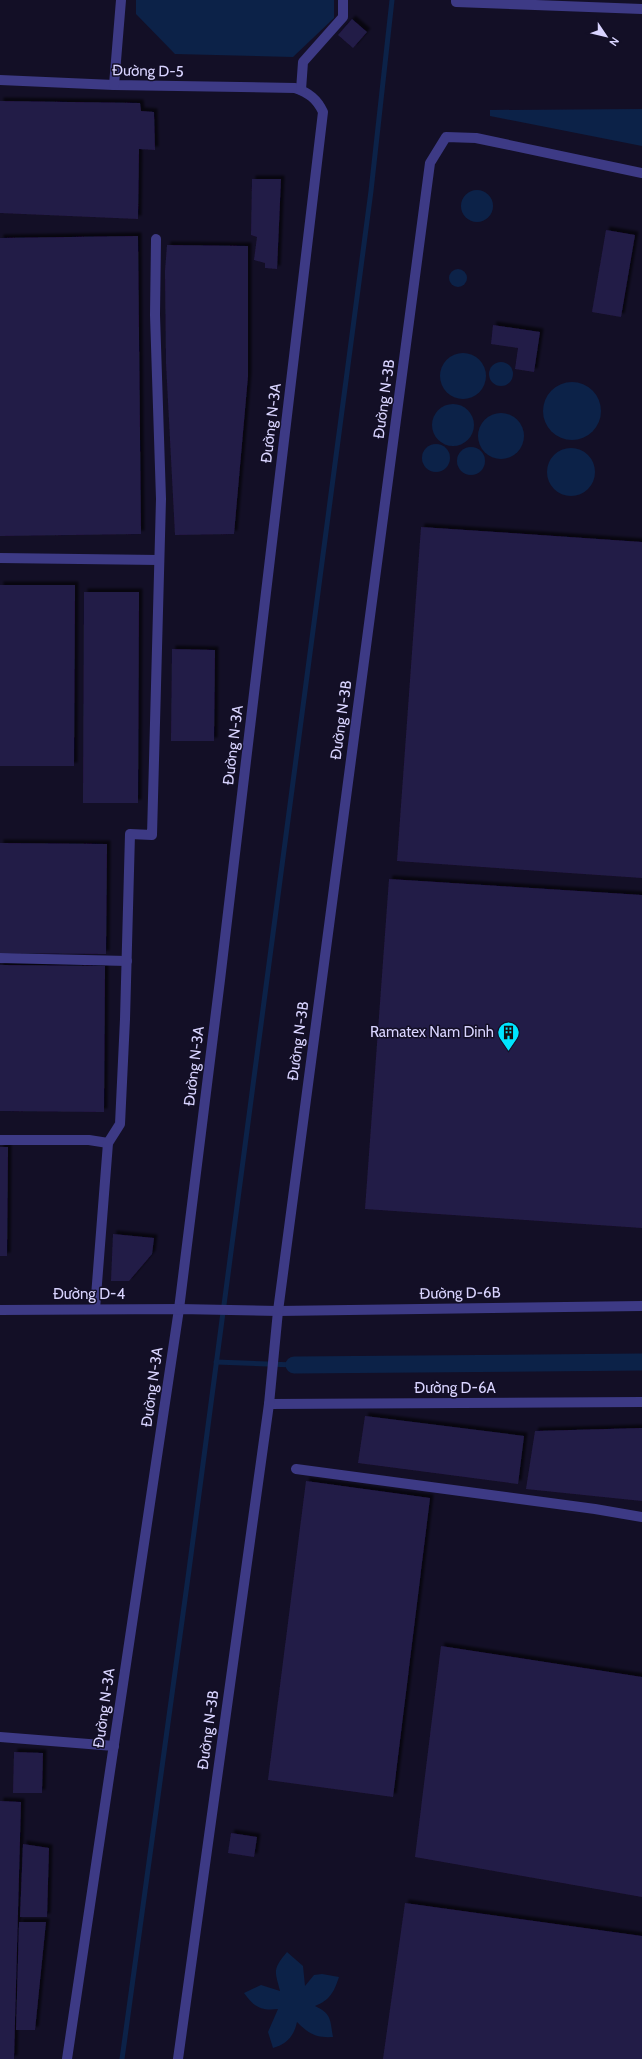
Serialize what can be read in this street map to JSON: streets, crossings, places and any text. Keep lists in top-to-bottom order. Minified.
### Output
{"streets":{"street":["Đường D-5","Đường N-3B","Đường N-3A","Đường D-6B","Đường D-4","Đường D-6A"]},"crossings":[["Đường D-5","Đường N-3A"],["Đường N-3B","Đường D-6B"],["Đường N-3B","Đường D-6A"],["Đường N-3A","Đường D-4"],["Đường D-6B","Đường D-4"]],"places":{"building":["Ramatex Nam Dinh"]},"north":"bottom right"}
